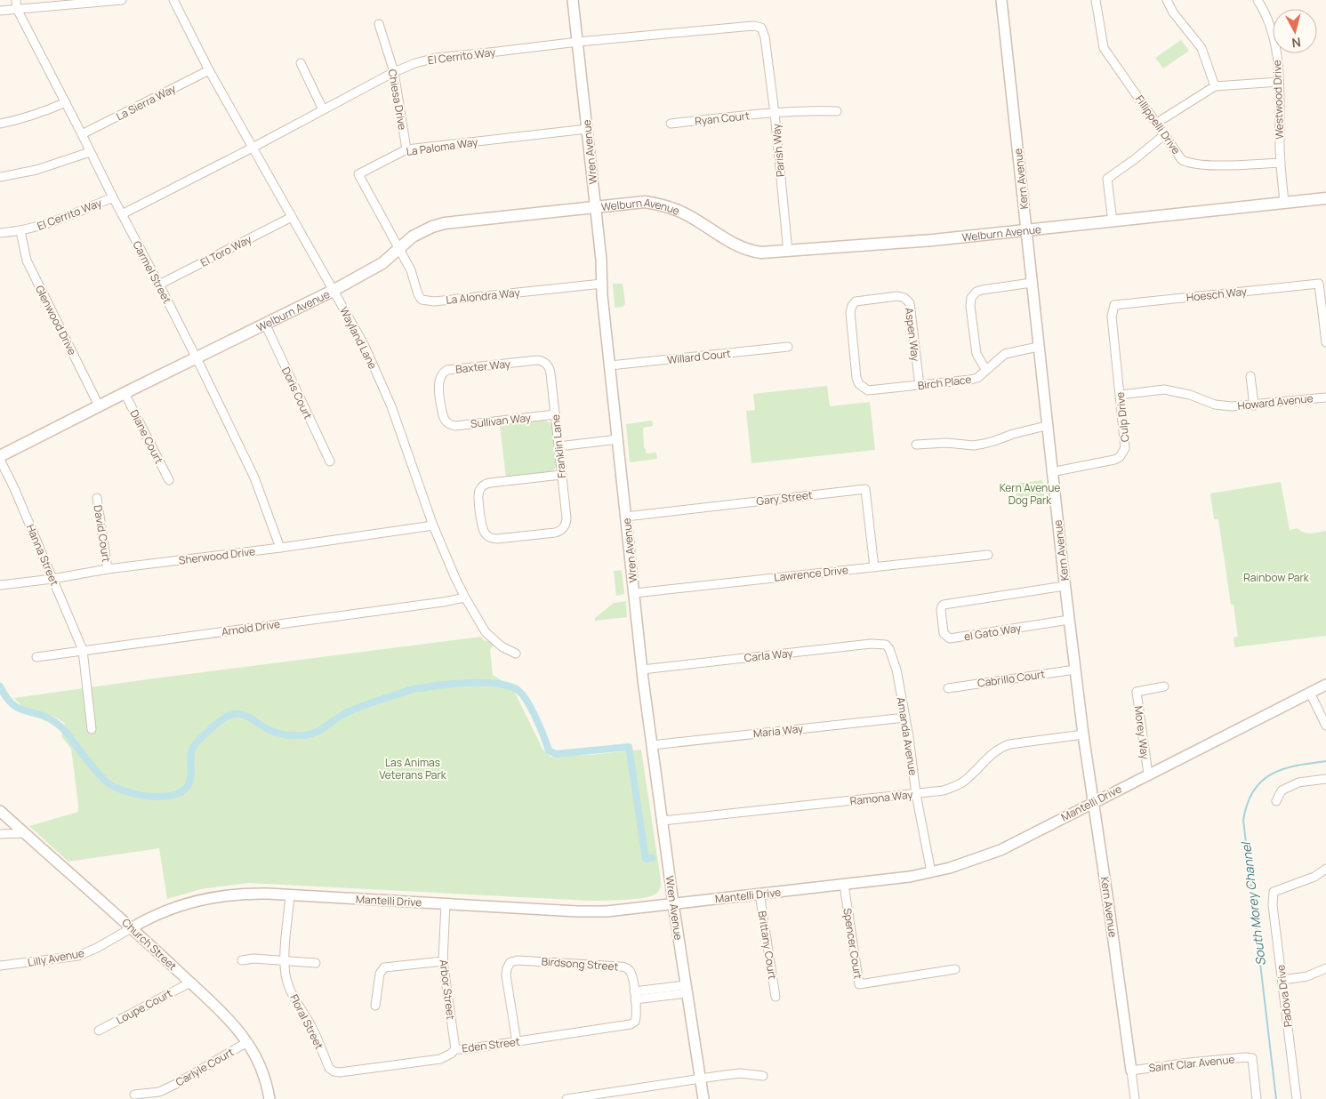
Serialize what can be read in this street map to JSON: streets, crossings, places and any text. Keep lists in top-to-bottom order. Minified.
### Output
{"streets":{"main road":["Welburn Avenue"],"street":["El Cerrito Way","Chiesa Drive","Westwood Drive","La Sierra Way","Ryan Court","Fillippelli Drive","La Paloma Way","Parish Way","Wren Avenue","Kern Avenue","El Toro Way","Carmel Street","Hoesch Way","La Alondra Way","Glenwood Drive","Aspen Way","Wayland Lane","Willard Court","Baxter Way","Birch Place","Doris Court","Howard Avenue","Culp Drive","Sullivan Way","Diane Court","Franklin Lane","Gary Street","David Court","Hanna Street","Sherwood Drive","Lawrence Drive","Arnold Drive","el Gato Way","Carla Way","Cabrillo Court","Maria Way","Morey Way","Amanda Avenue","Ramona Way","Mantelli Drive","Spencer Court","Church Street","Brittany Court","Lilly Avenue","Birdsong Street","Arbor Street","Padova Drive","Loupe Court","Floral Street","Eden Street","Saint Clar Avenue","Carlyle Court"]},"crossings":[["El Cerrito Way","Chiesa Drive"],["El Cerrito Way","Parish Way"],["El Cerrito Way","Wren Avenue"],["El Cerrito Way","Carmel Street"],["El Cerrito Way","Glenwood Drive"],["El Cerrito Way","Wayland Lane"],["Chiesa Drive","La Paloma Way"],["Westwood Drive","Fillippelli Drive"],["Westwood Drive","Welburn Avenue"],["La Sierra Way","Carmel Street"],["La Sierra Way","Wayland Lane"],["Ryan Court","Parish Way"],["La Paloma Way","Wren Avenue"],["La Paloma Way","Welburn Avenue"],["La Paloma Way","La Alondra Way"],["Parish Way","Welburn Avenue"],["Wren Avenue","Welburn Avenue"],["Wren Avenue","La Alondra Way"],["Wren Avenue","Willard Court"],["Wren Avenue","Gary Street"],["Wren Avenue","Lawrence Drive"],["Wren Avenue","Carla Way"],["Wren Avenue","Maria Way"],["Wren Avenue","Ramona Way"],["Wren Avenue","Mantelli Drive"],["Kern Avenue","Welburn Avenue"],["Kern Avenue","Birch Place"],["Kern Avenue","Culp Drive"],["Kern Avenue","el Gato Way"],["Kern Avenue","Cabrillo Court"],["Kern Avenue","Ramona Way"],["Kern Avenue","Mantelli Drive"],["Kern Avenue","Saint Clar Avenue"],["Welburn Avenue","Carmel Street"],["Welburn Avenue","La Alondra Way"],["Welburn Avenue","Glenwood Drive"],["Welburn Avenue","Wayland Lane"],["Welburn Avenue","Doris Court"],["Welburn Avenue","Diane Court"],["El Toro Way","Carmel Street"],["El Toro Way","Wayland Lane"],["Carmel Street","Sherwood Drive"],["Hoesch Way","Culp Drive"],["Aspen Way","Birch Place"],["Wayland Lane","Sherwood Drive"],["Wayland Lane","Arnold Drive"],["Baxter Way","Sullivan Way"],["Baxter Way","Franklin Lane"],["Howard Avenue","Culp Drive"],["Sullivan Way","Franklin Lane"],["Gary Street","Lawrence Drive"],["David Court","Sherwood Drive"],["Hanna Street","Sherwood Drive"],["Hanna Street","Arnold Drive"],["Carla Way","Amanda Avenue"],["Maria Way","Amanda Avenue"],["Morey Way","Mantelli Drive"],["Amanda Avenue","Ramona Way"],["Amanda Avenue","Mantelli Drive"],["Mantelli Drive","Spencer Court"],["Mantelli Drive","Church Street"],["Mantelli Drive","Brittany Court"],["Mantelli Drive","Lilly Avenue"],["Mantelli Drive","Arbor Street"],["Mantelli Drive","Floral Street"],["Church Street","Lilly Avenue"],["Church Street","Loupe Court"],["Church Street","Carlyle Court"],["Birdsong Street","Eden Street"],["Arbor Street","Eden Street"],["Floral Street","Eden Street"]],"water":["South Morey Channel"],"parks":["Kern Avenue Dog Park","Rainbow Park","Las Animas Veterans Park"],"north":"bottom"}
